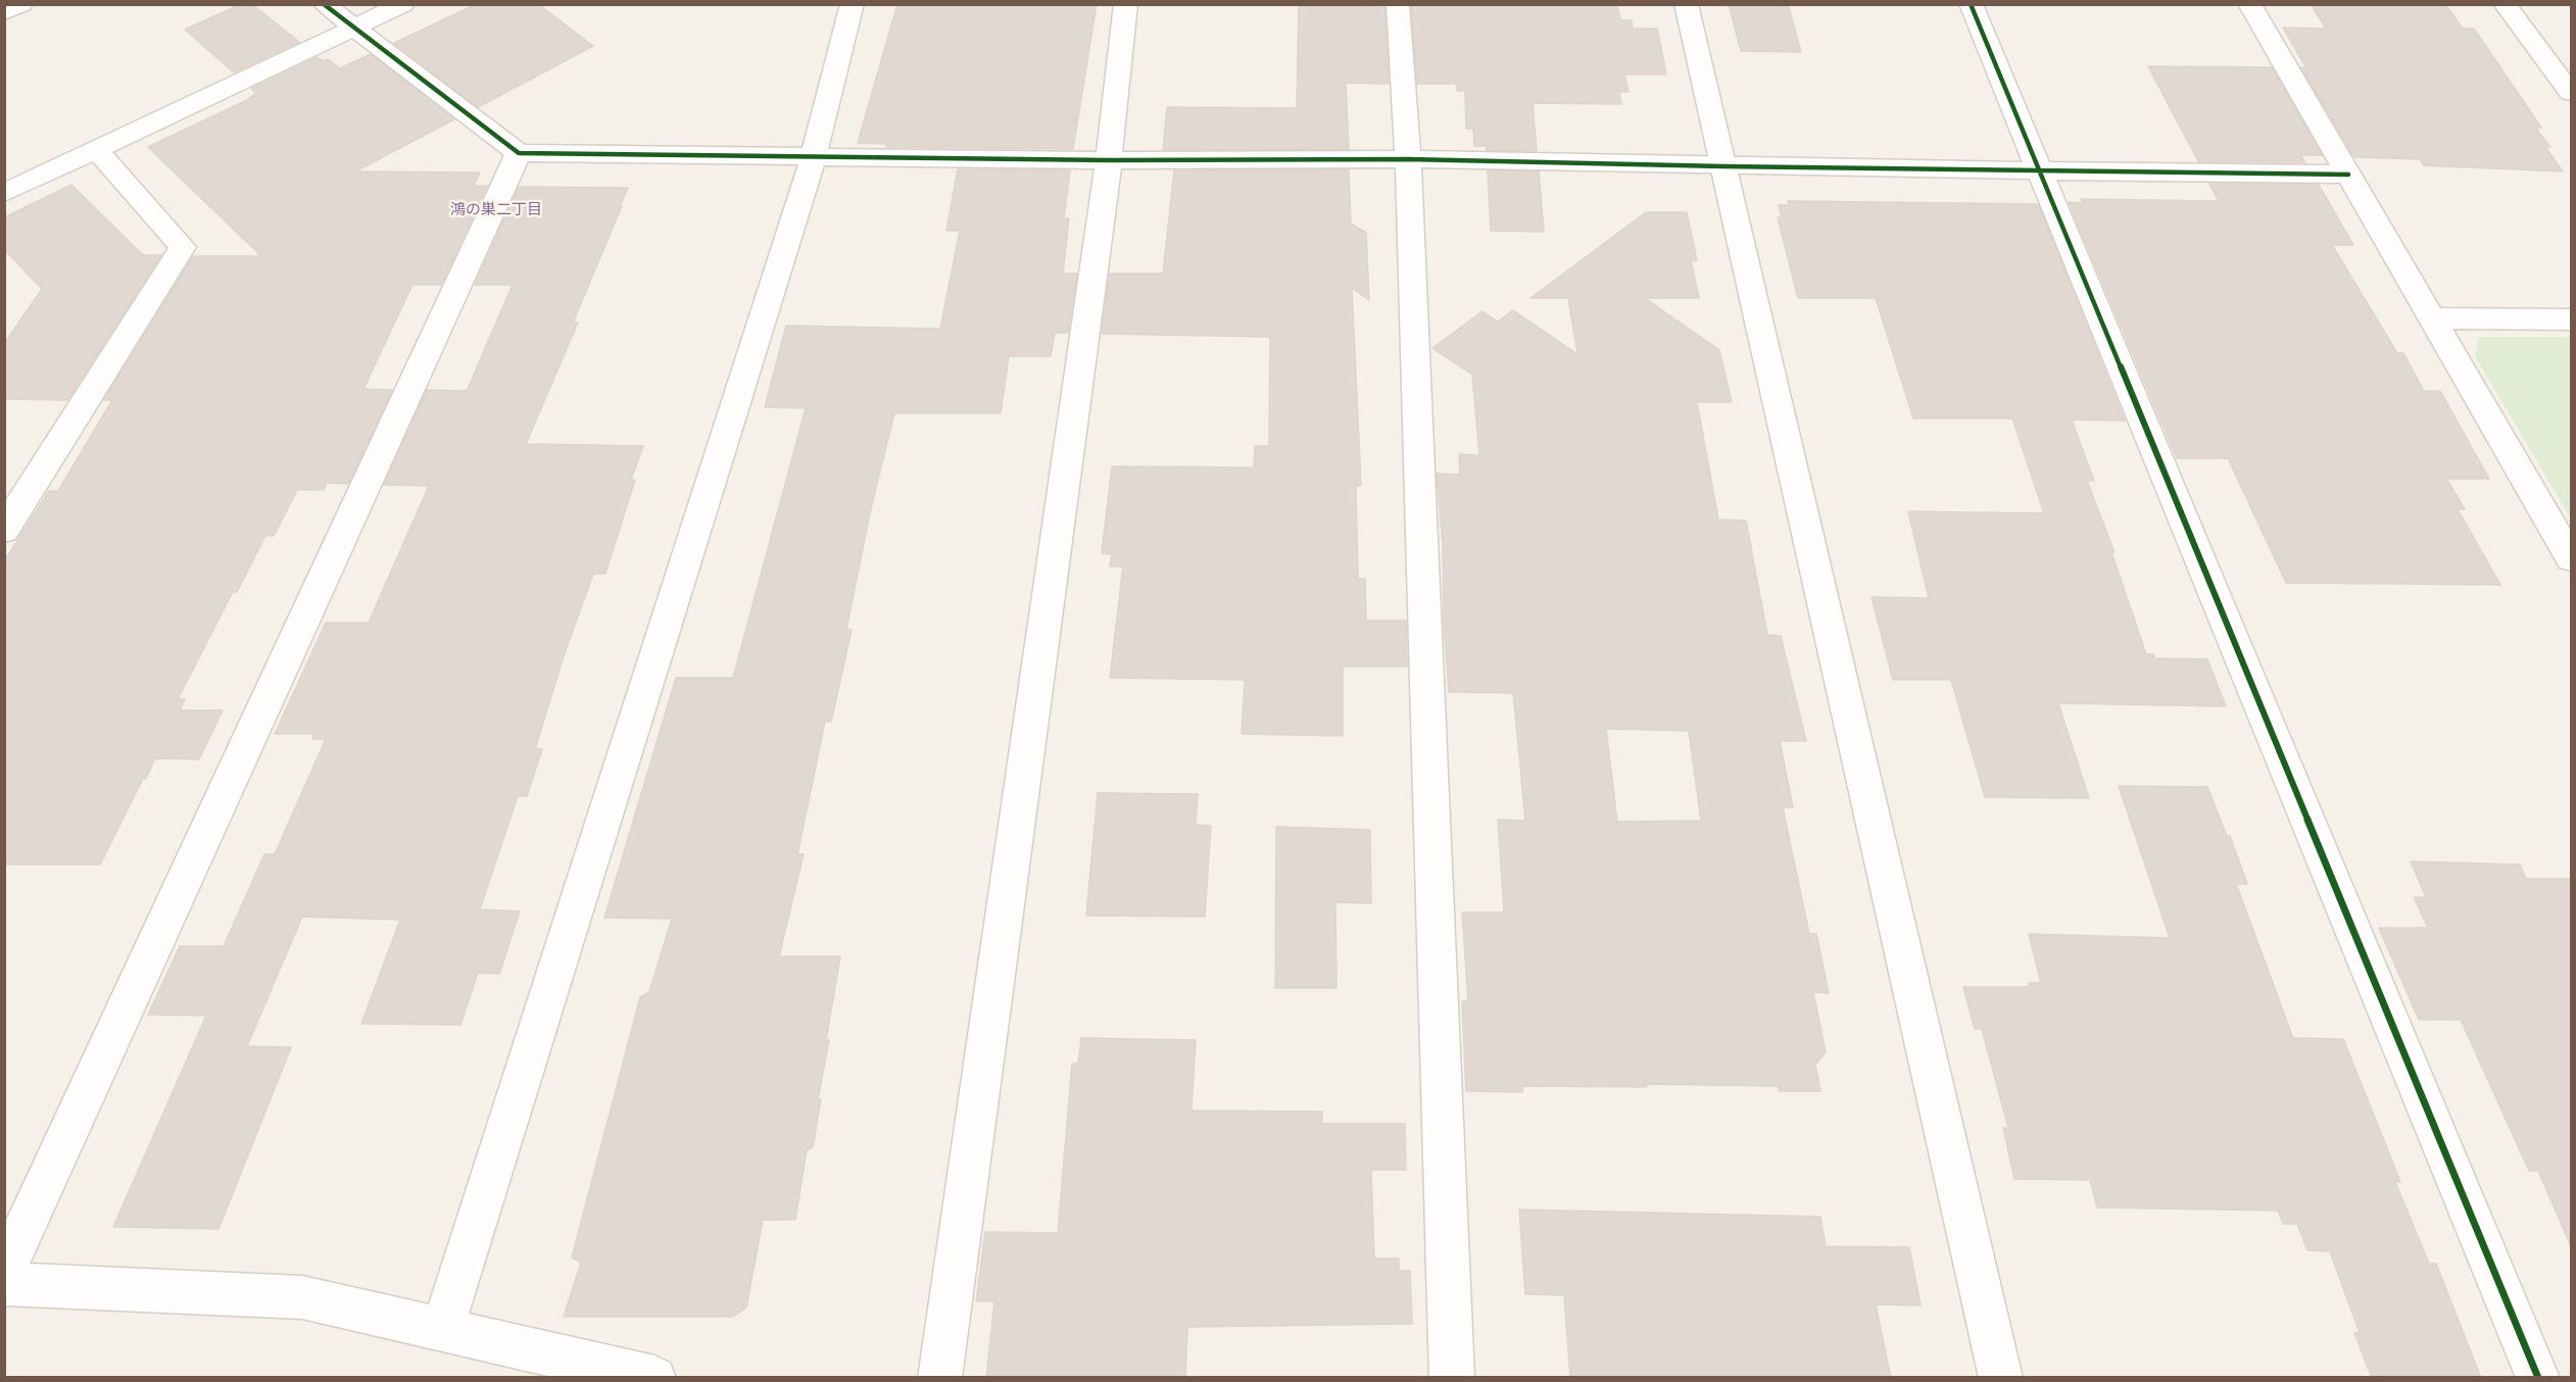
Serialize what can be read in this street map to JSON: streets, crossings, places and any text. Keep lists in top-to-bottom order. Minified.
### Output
{"districts":["鴻の巣二丁目"]}
